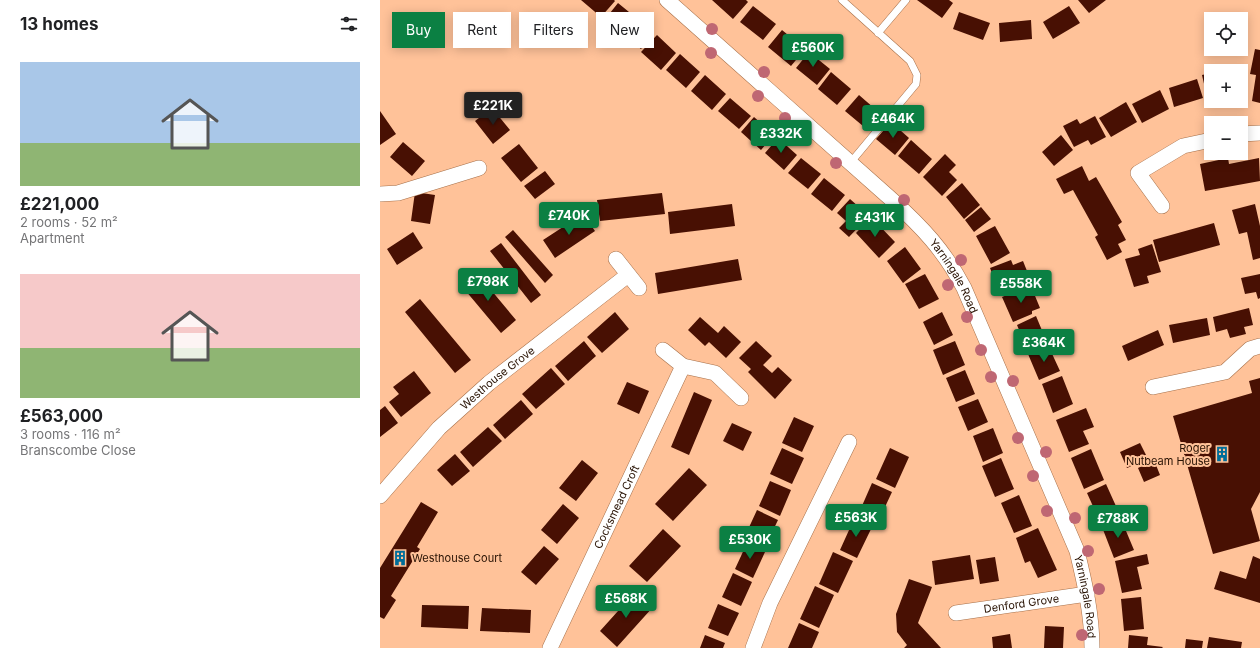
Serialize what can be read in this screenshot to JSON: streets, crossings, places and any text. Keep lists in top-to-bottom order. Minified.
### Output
{"streets":{"street":["Yarningale Road","Westhouse Grove","Cocksmead Croft","Denford Grove"]},"crossings":[["Yarningale Road","Denford Grove"]],"places":{"building":["Roger Nutbeam House","Westhouse Court"]},"page":{"heading":"13 homes","map_buttons":["+","−"],"chip":["Buy","Rent","Filters","New"],"price":["£560K","£221K","£464K","£332K","£740K","£431K","£798K","£558K","£364K","£563K","£788K","£530K","£568K"],"list":[{"name":"£221,000","note":"2 rooms · 52 m² · Apartment"},{"name":"£563,000","note":"3 rooms · 116 m² · Branscombe Close"}]}}
